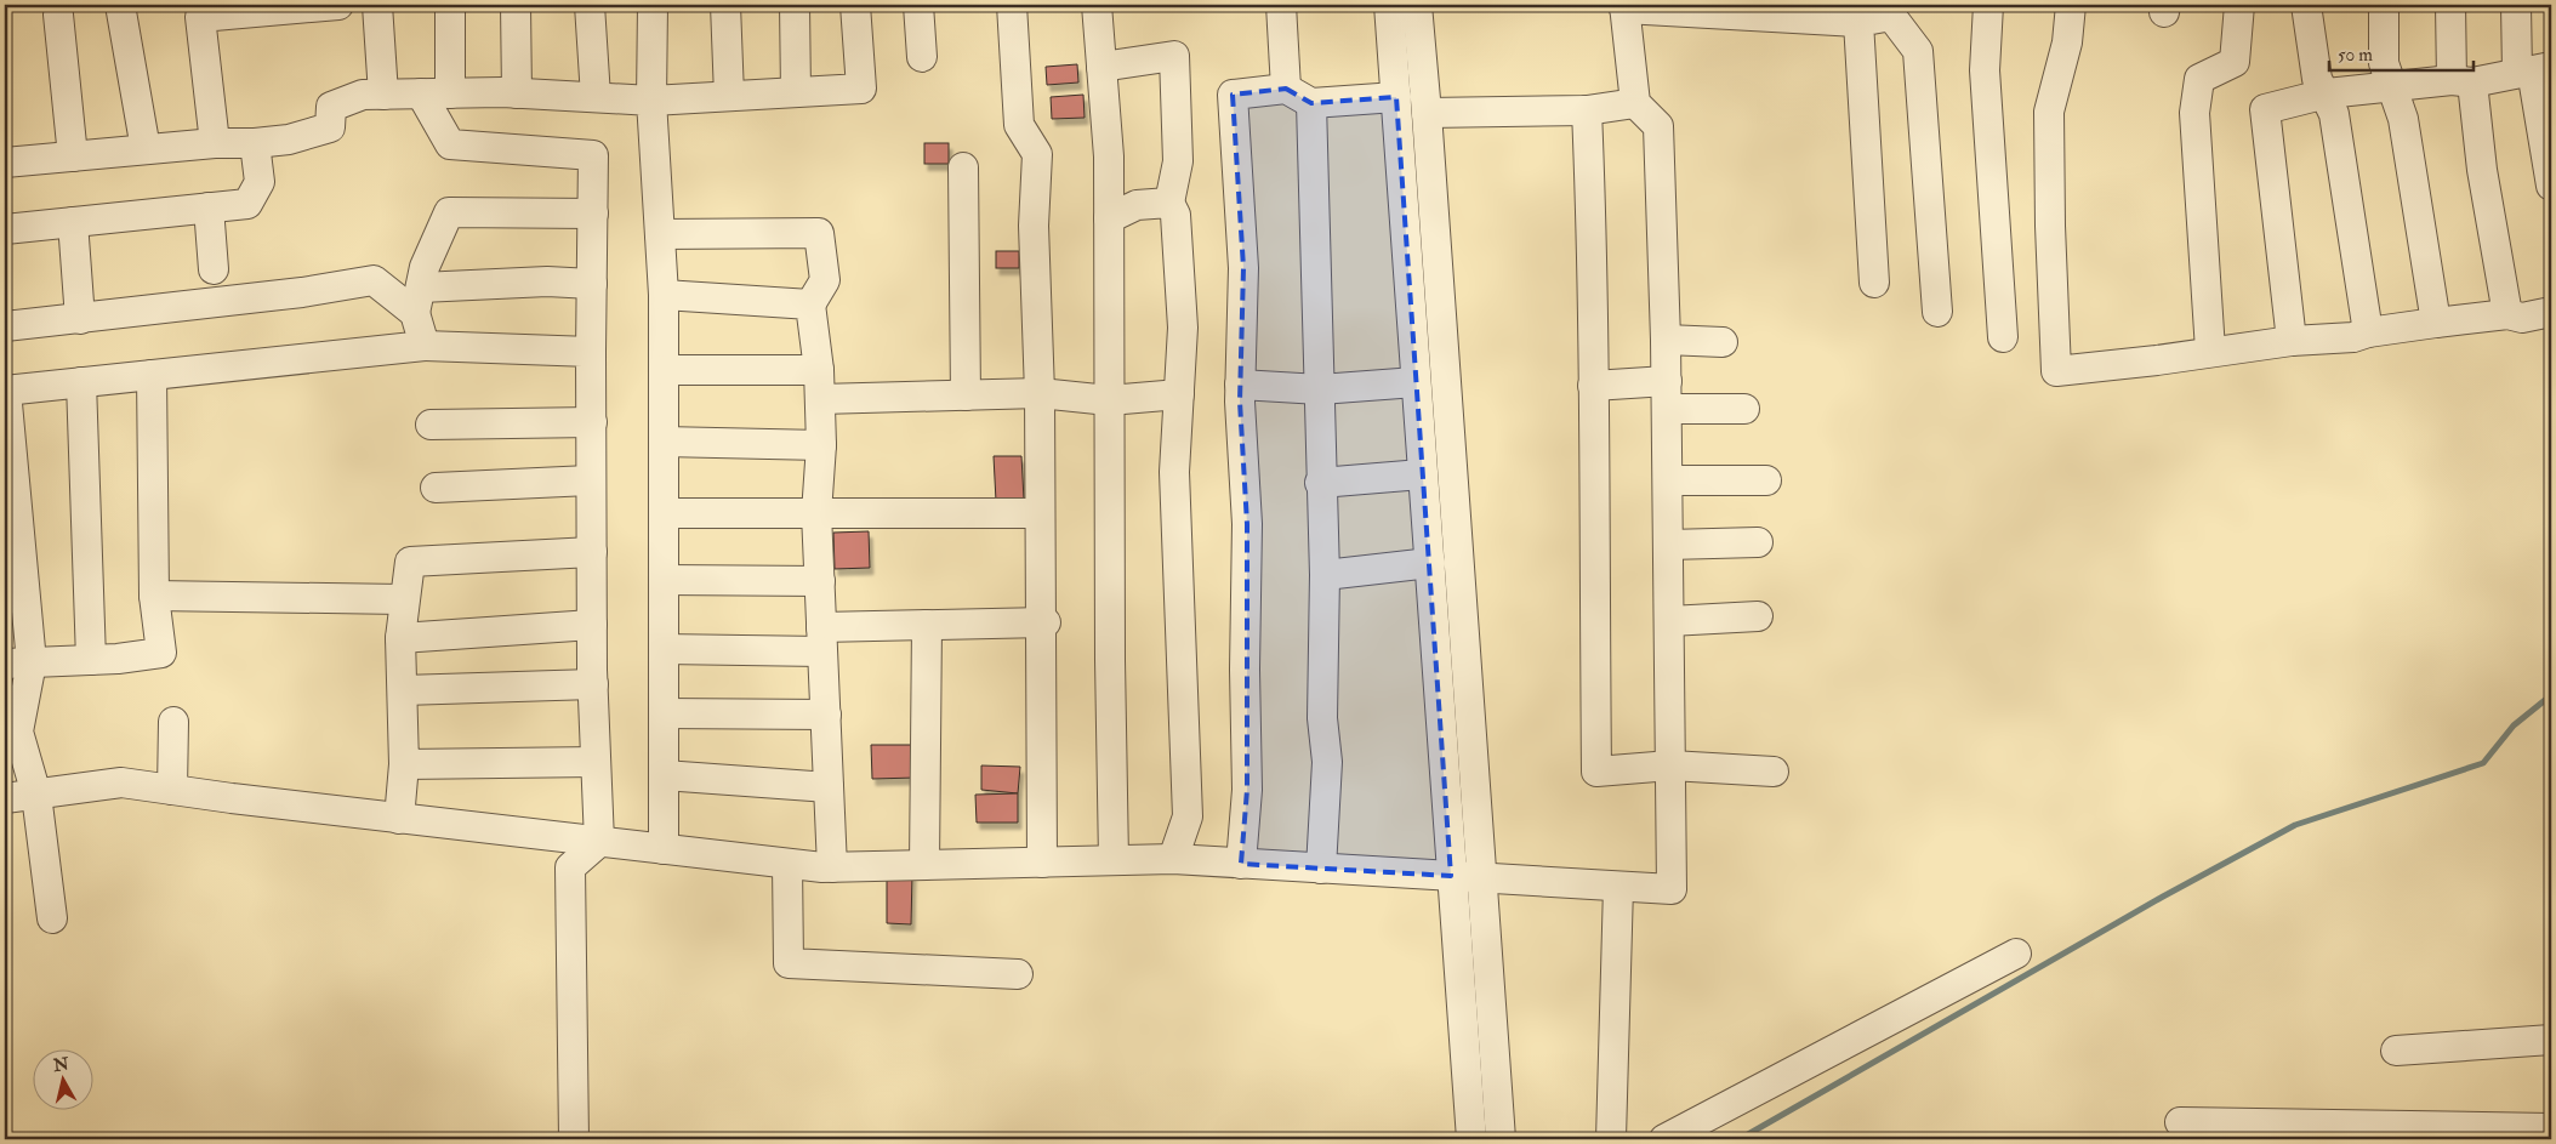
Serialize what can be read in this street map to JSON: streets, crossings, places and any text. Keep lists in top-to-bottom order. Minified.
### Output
{"scale_bar":"50 m","north":"top"}
